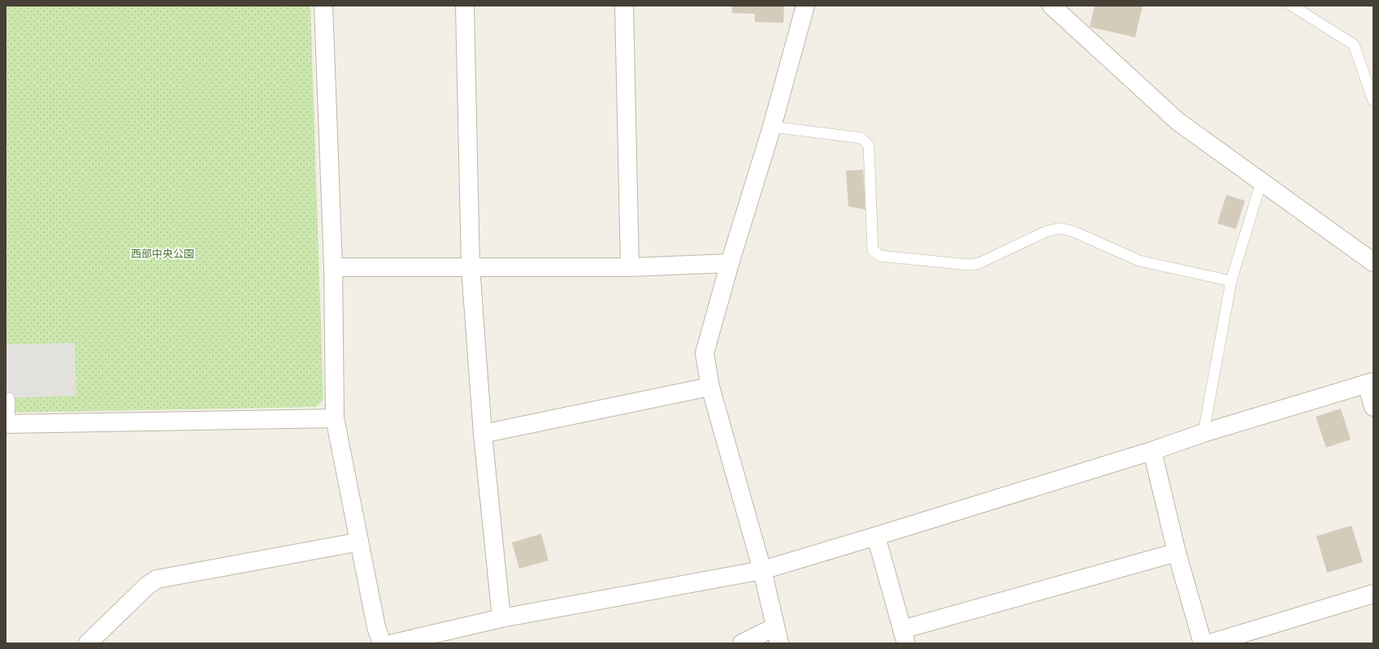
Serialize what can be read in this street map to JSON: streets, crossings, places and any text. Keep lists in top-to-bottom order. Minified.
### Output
{"parks":["西部中央公園"]}
